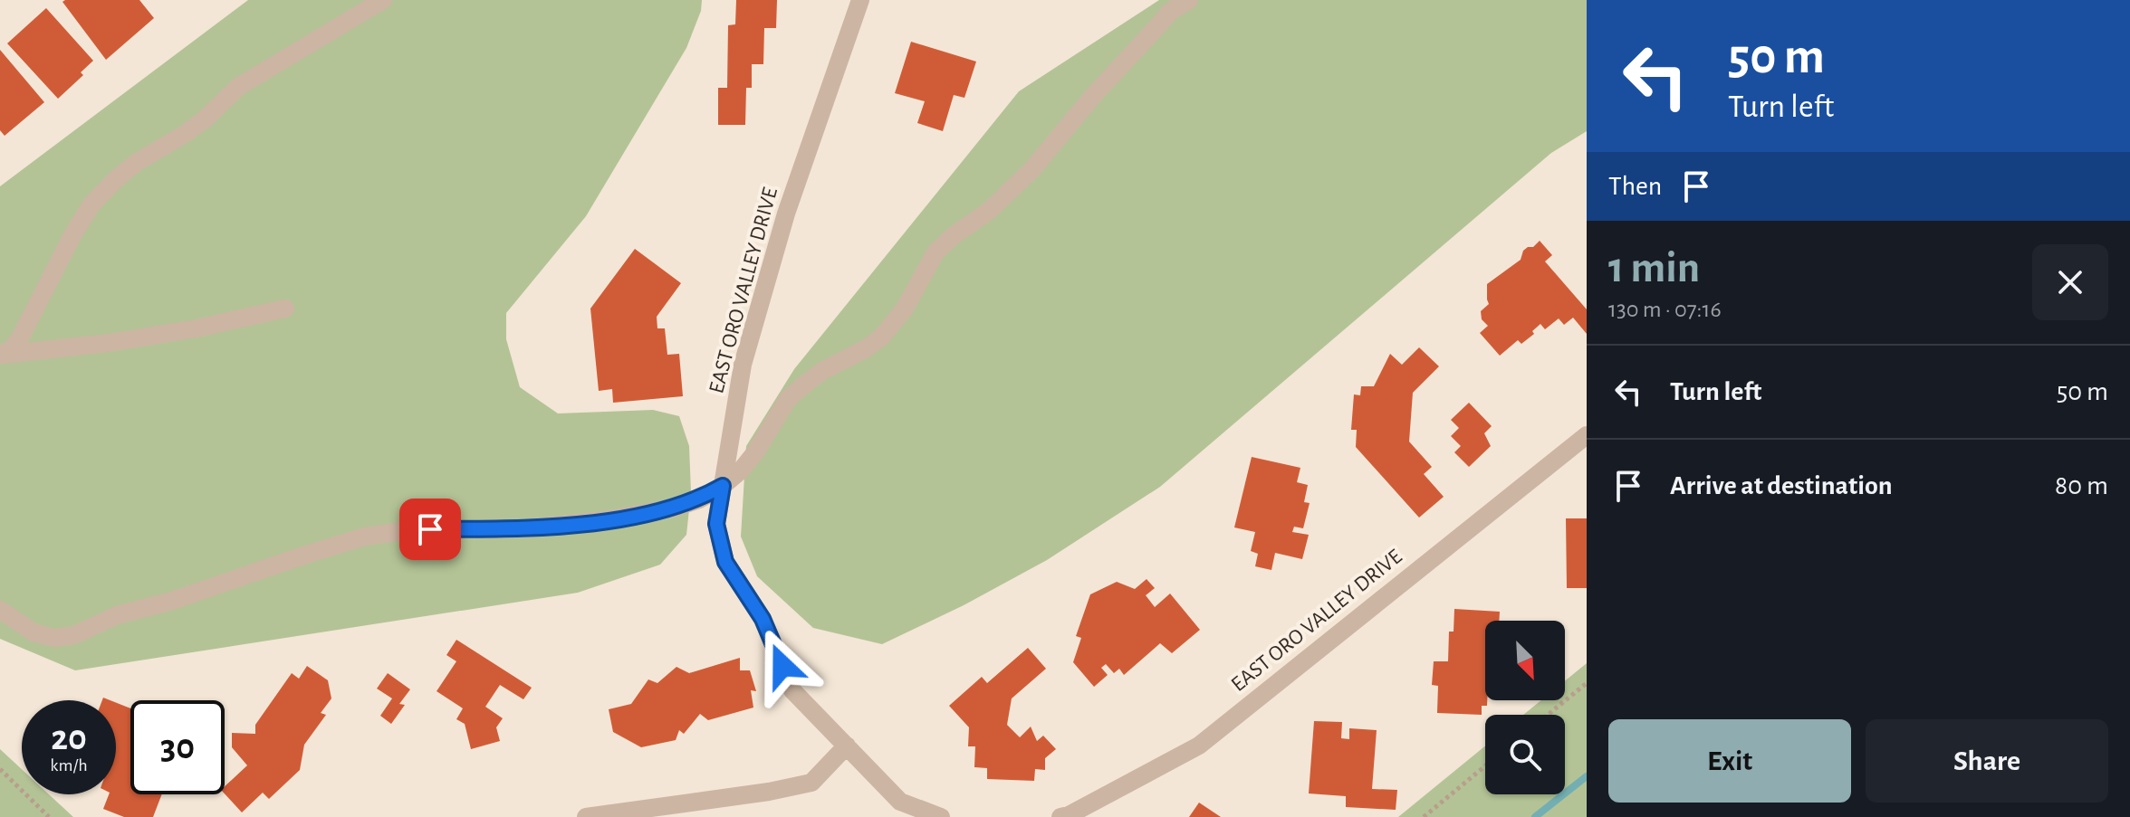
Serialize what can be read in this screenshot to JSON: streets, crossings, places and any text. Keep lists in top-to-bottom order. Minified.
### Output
{"streets":{"street":["EAST ORO VALLEY DRIVE"]},"north":"bottom right","page":{"turn":["50 m","Turn left"],"then":"Then","heading":["1 min","130 m · 07:16"],"list":[{"name":"Turn left","value":"50 m"},{"name":"Arrive at destination","value":"80 m"}],"speed":"20 km/h","limit":"30","buttons":["Exit","Share"]}}
